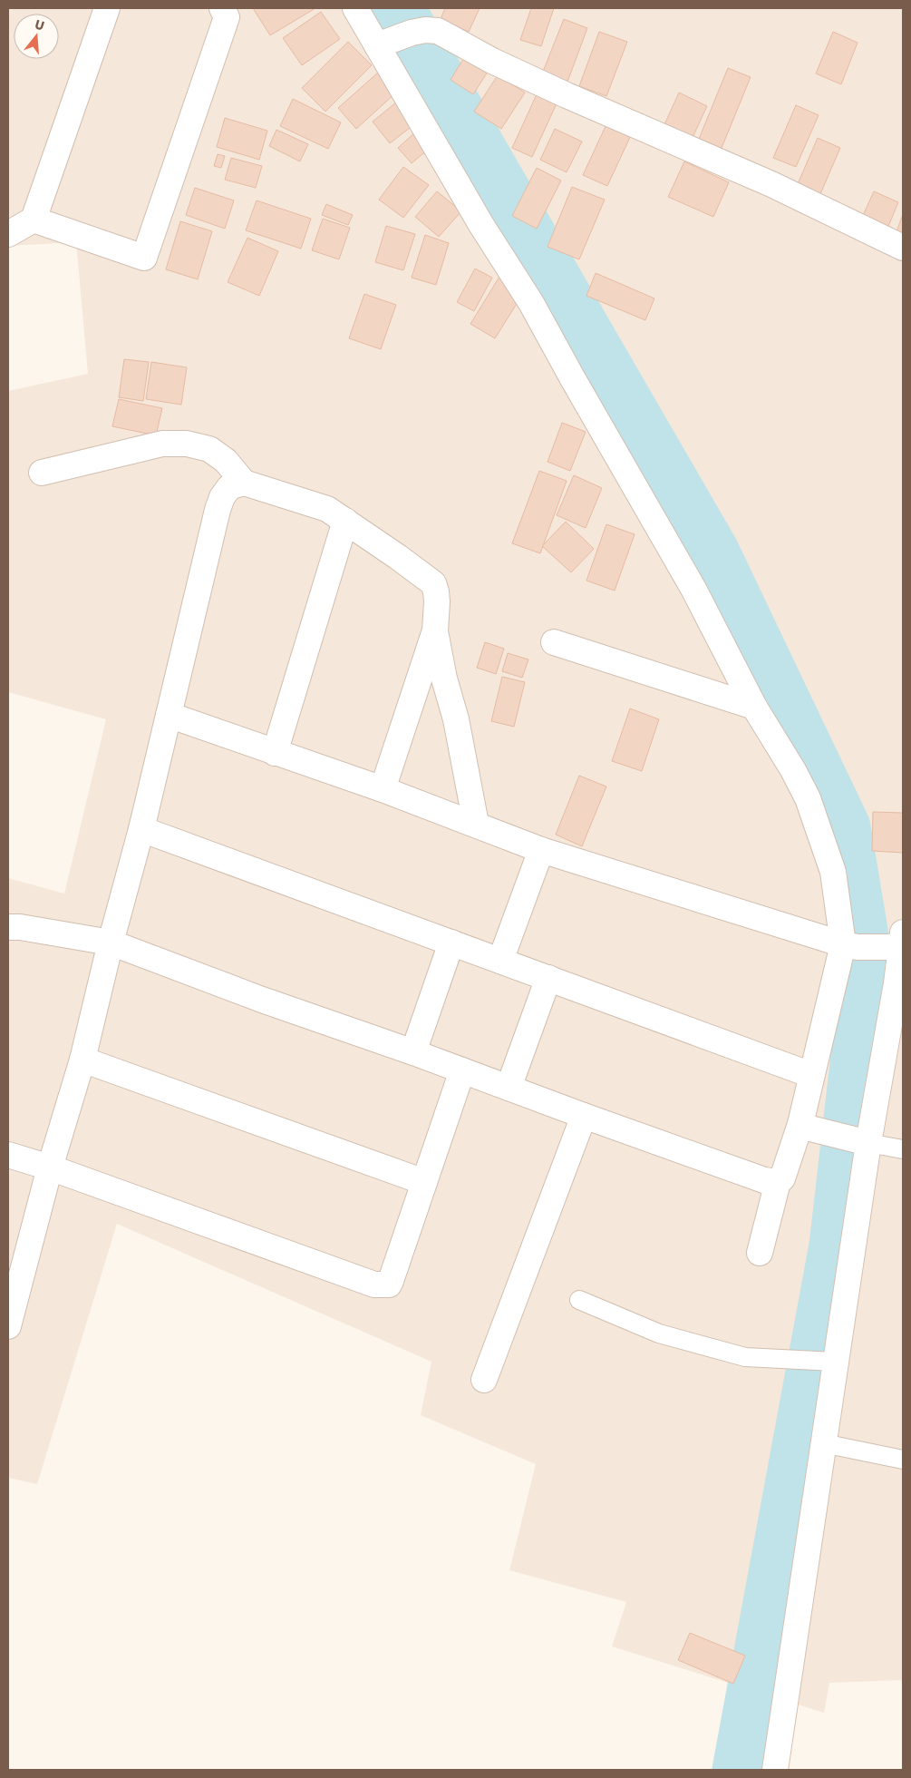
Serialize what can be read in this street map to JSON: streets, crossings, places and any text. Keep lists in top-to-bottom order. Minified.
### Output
{"north":"top"}
